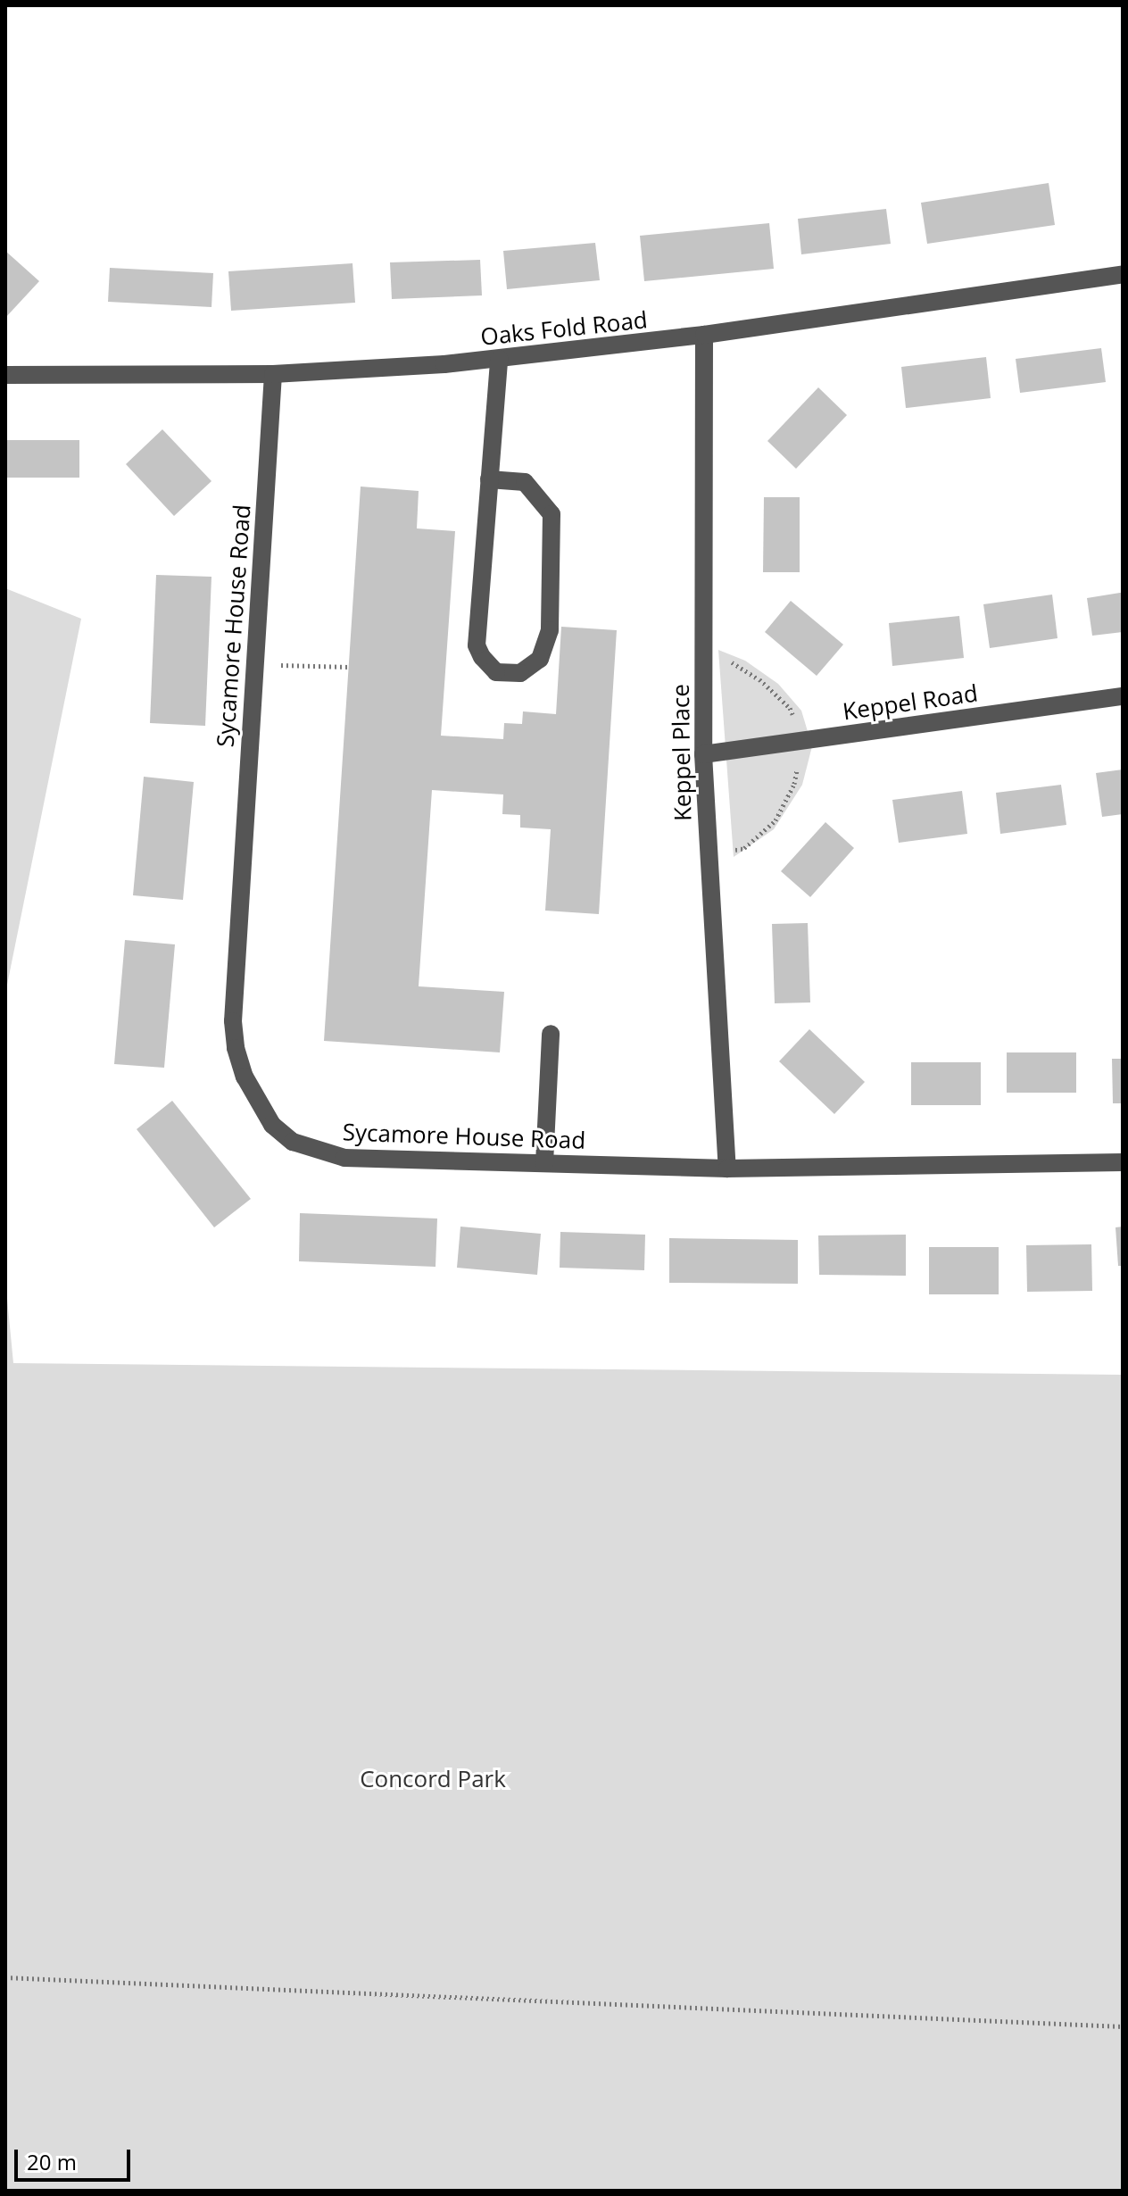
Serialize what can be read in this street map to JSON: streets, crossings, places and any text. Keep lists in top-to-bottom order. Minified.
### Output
{"streets":{"street":["Oaks Fold Road","Sycamore House Road","Keppel Road","Keppel Place"]},"crossings":[["Oaks Fold Road","Sycamore House Road"],["Oaks Fold Road","Keppel Place"],["Sycamore House Road","Keppel Place"],["Keppel Road","Keppel Place"]],"parks":["Concord Park"],"scale_bar":"20 m"}
